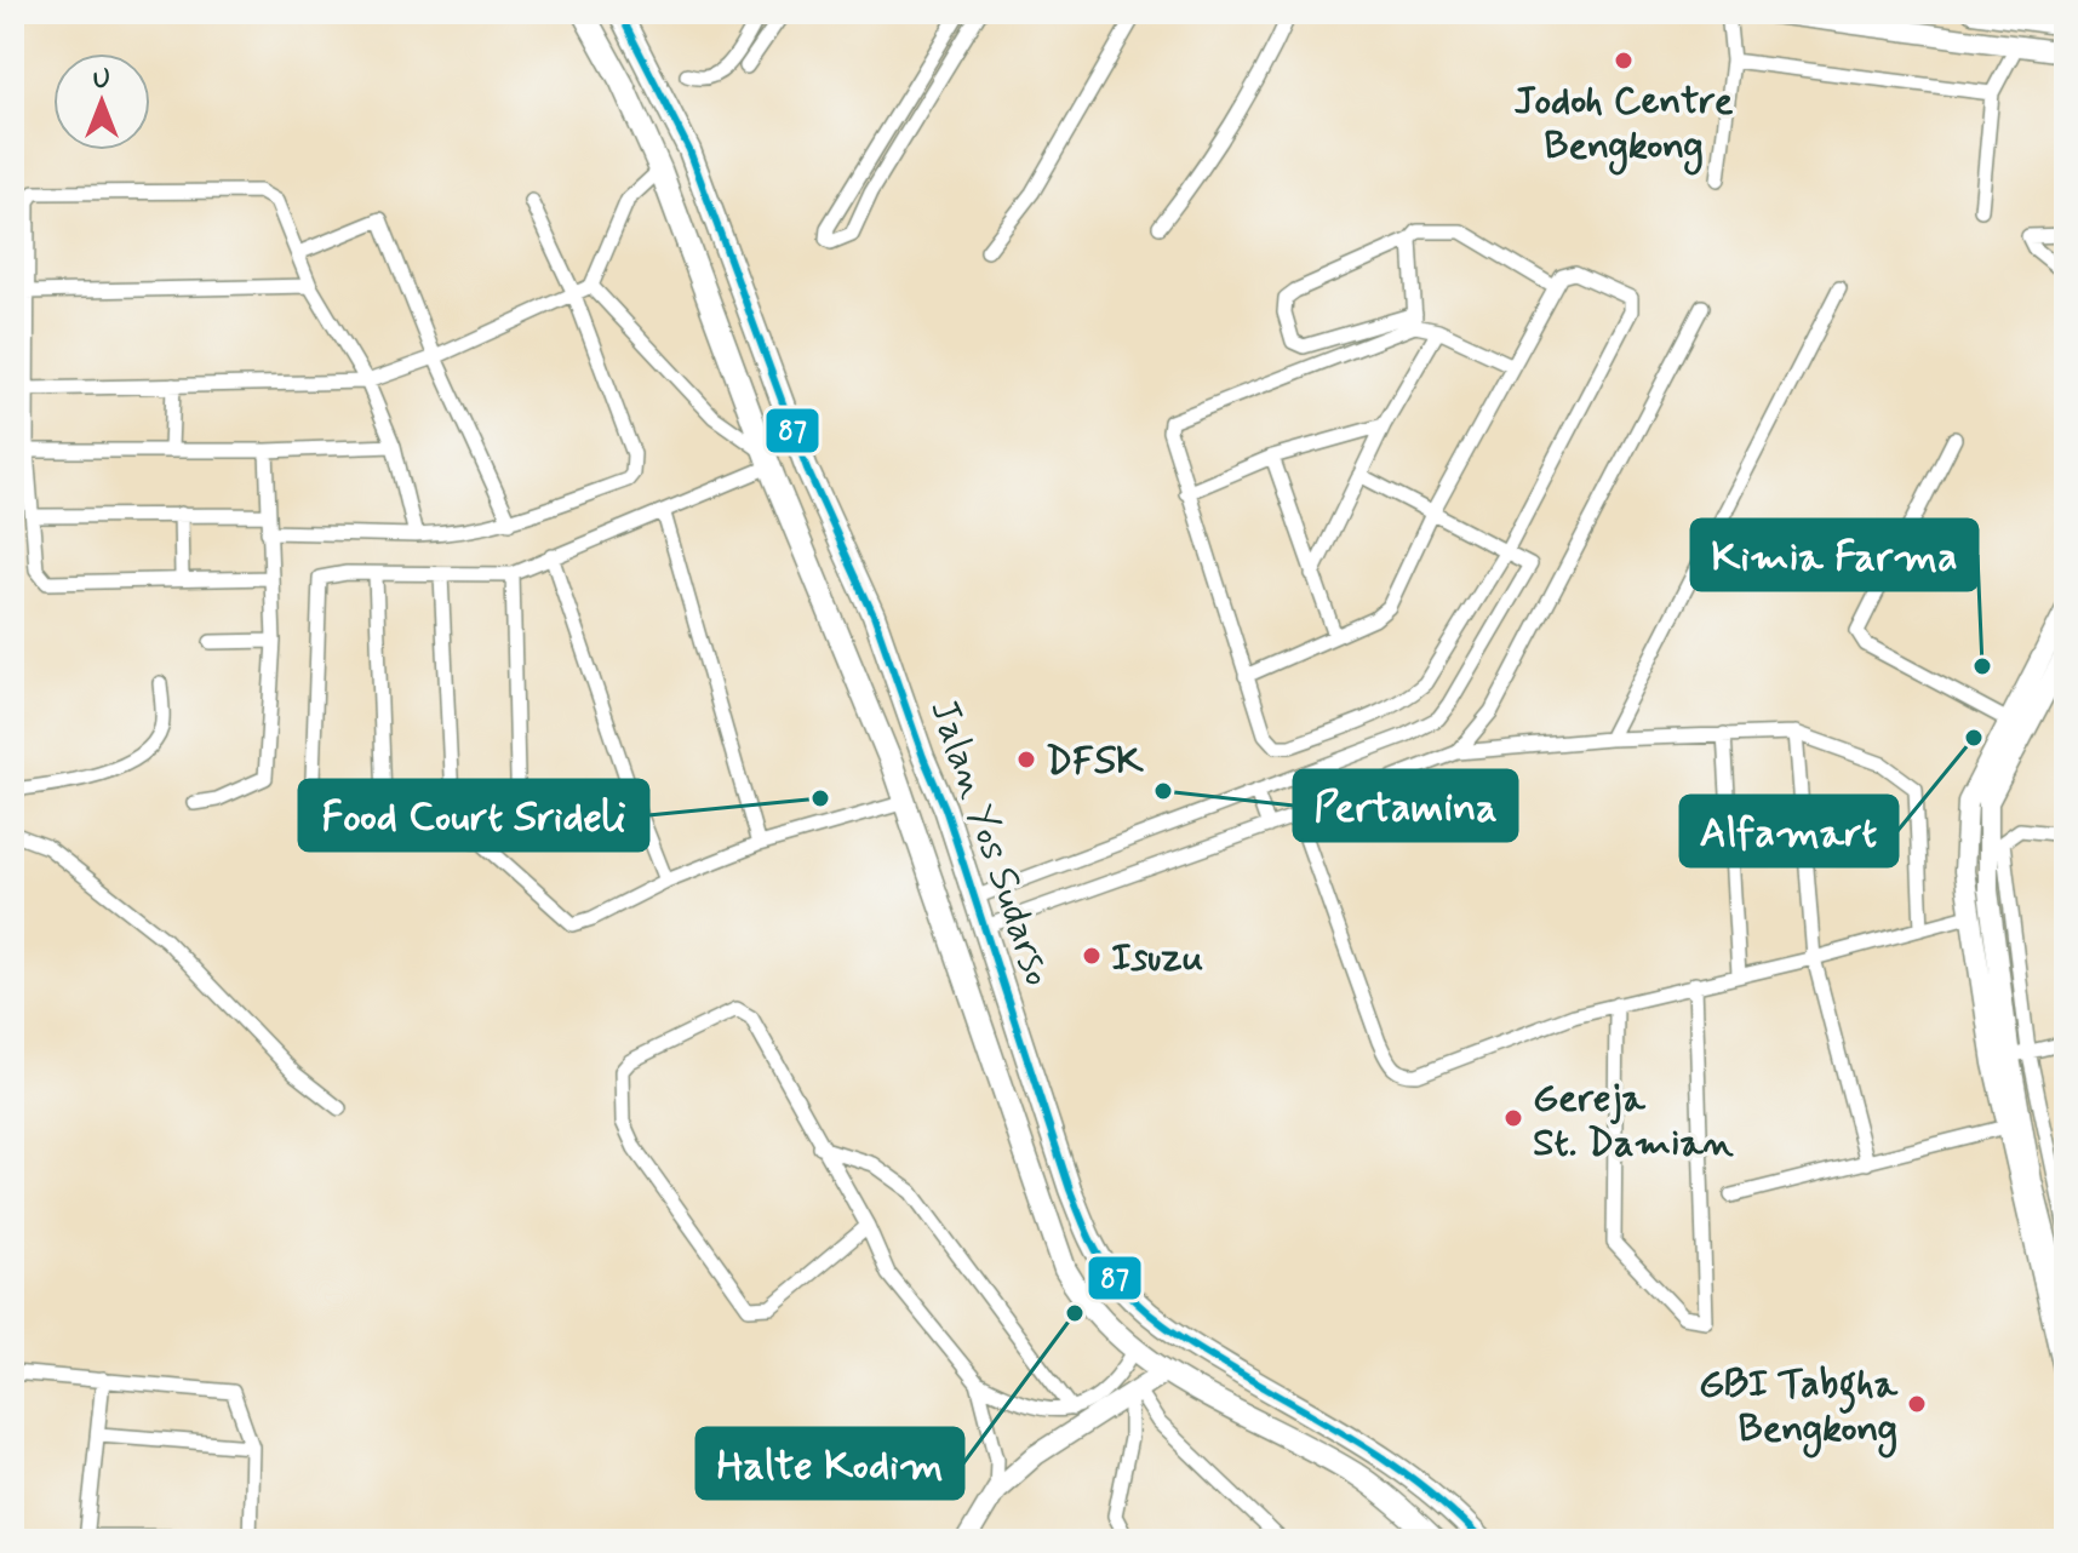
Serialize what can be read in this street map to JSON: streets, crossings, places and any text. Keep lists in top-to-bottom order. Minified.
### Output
{"streets":{"main road":["Jalan Yos Sudarso"]},"places":["Jodoh Centre Bengkong","Kimia Farma","Alfamart","DFSK","Pertamina","Food Court Srideli","Isuzu","Gereja St. Damian","Halte Kodim","GBI Tabgha Bengkong"],"lines":["transit line 87"],"north":"top"}
